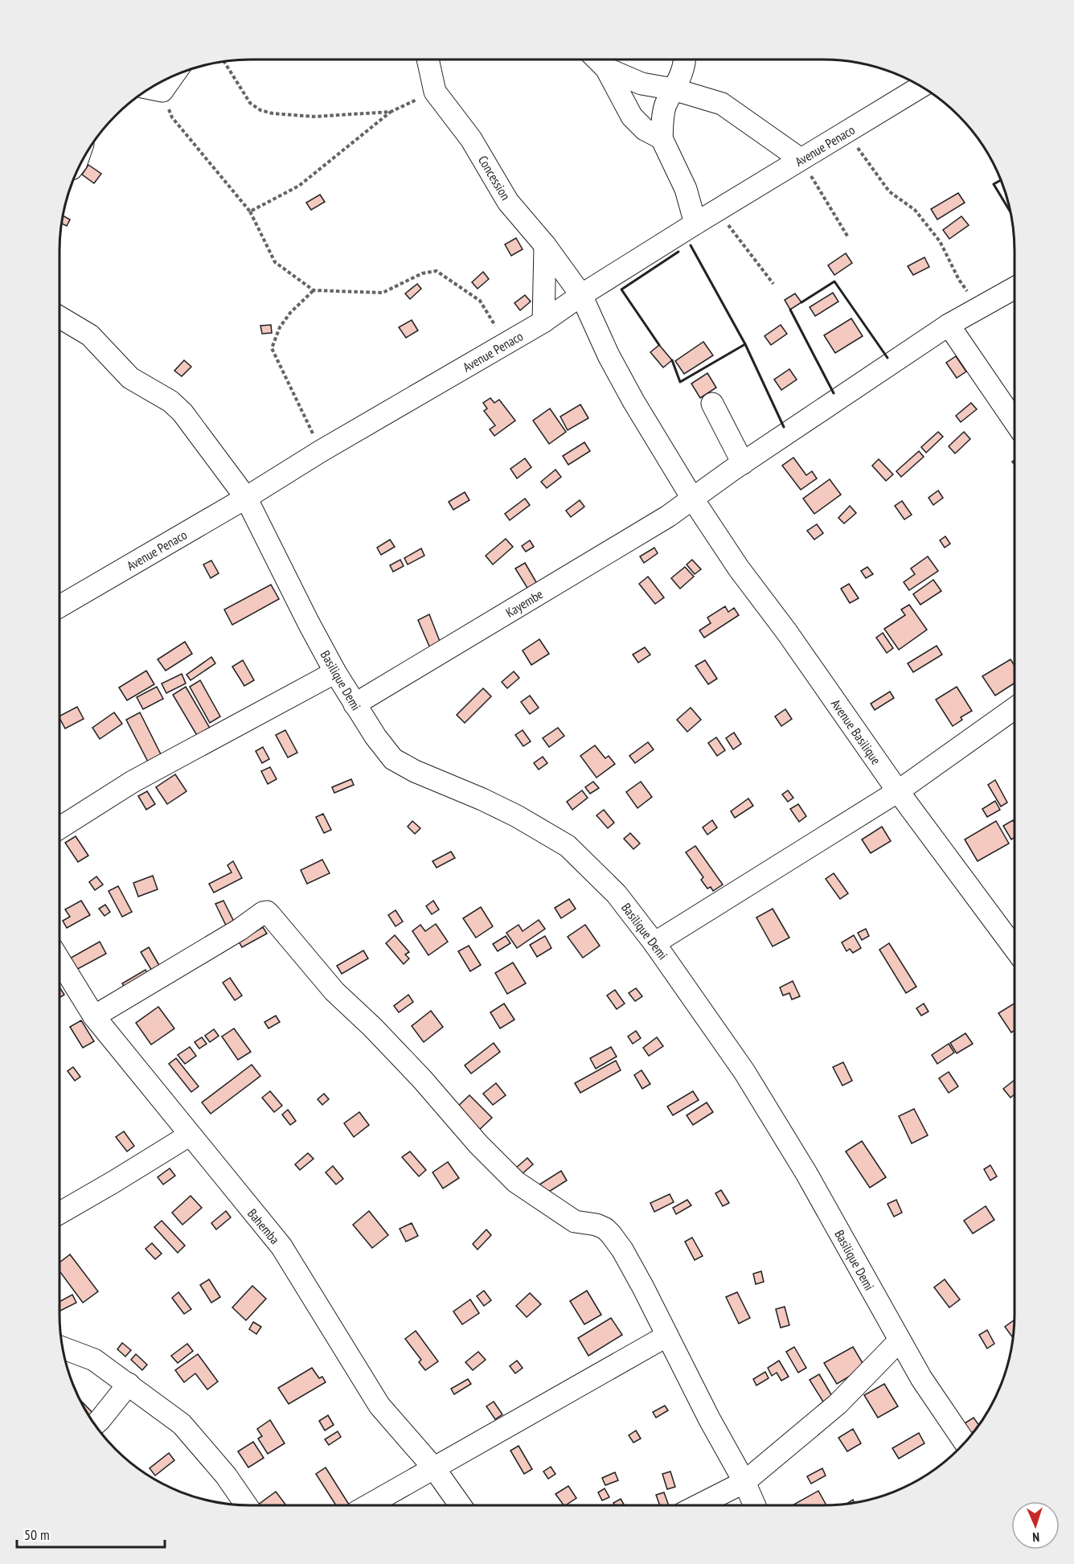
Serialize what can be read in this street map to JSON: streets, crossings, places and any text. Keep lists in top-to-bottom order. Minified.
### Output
{"streets":{"street":["Avenue Penaco","Concession","Kayembe","Basilique Demi","Avenue Basilique","Bahemba"]},"crossings":[["Avenue Penaco","Concession"],["Avenue Penaco","Basilique Demi"],["Avenue Penaco","Avenue Basilique"],["Concession","Avenue Basilique"],["Kayembe","Basilique Demi"],["Kayembe","Avenue Basilique"]],"scale_bar":"50 m","north":"bottom"}
